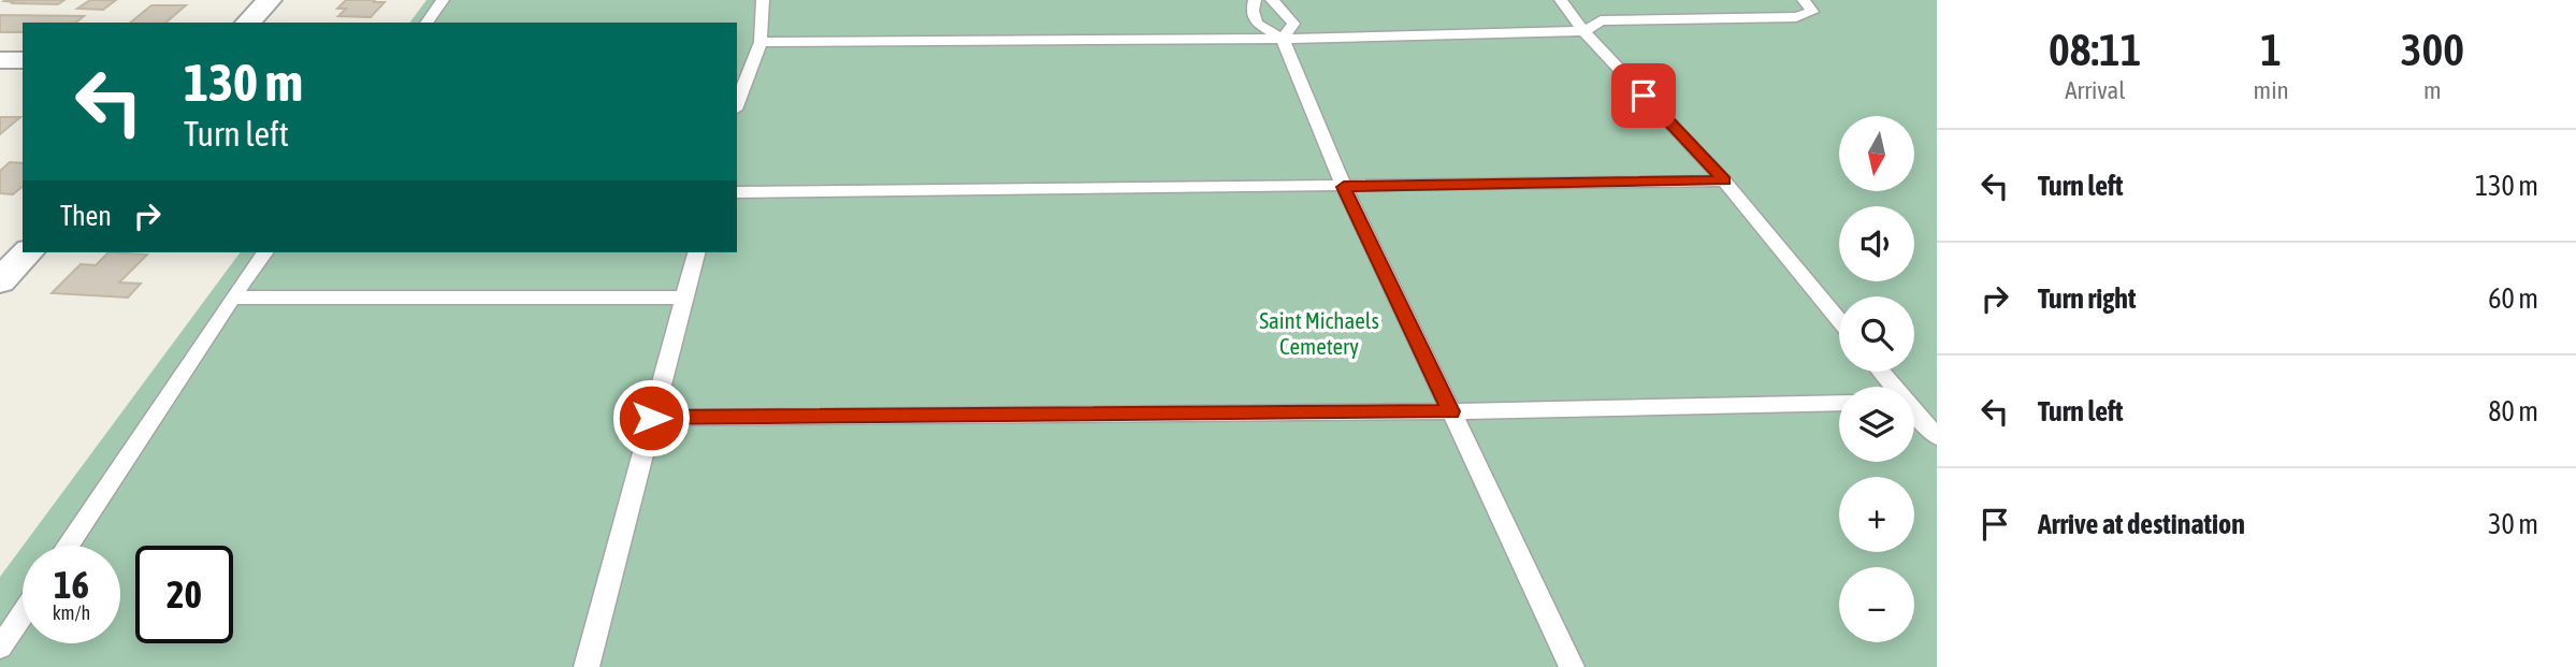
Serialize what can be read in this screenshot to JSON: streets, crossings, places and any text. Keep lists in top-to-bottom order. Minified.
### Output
{"parks":["Saint Michaels Cemetery"],"north":"bottom","page":{"eta":["08:11","Arrival","1","min","300","m"],"turn":["130 m","Turn left"],"map_buttons":["+","−"],"list":[{"name":"Turn left","value":"130 m"},{"name":"Turn right","value":"60 m"},{"name":"Turn left","value":"80 m"},{"name":"Arrive at destination","value":"30 m"}],"then":"Then","speed":"16 km/h","limit":"20"}}
